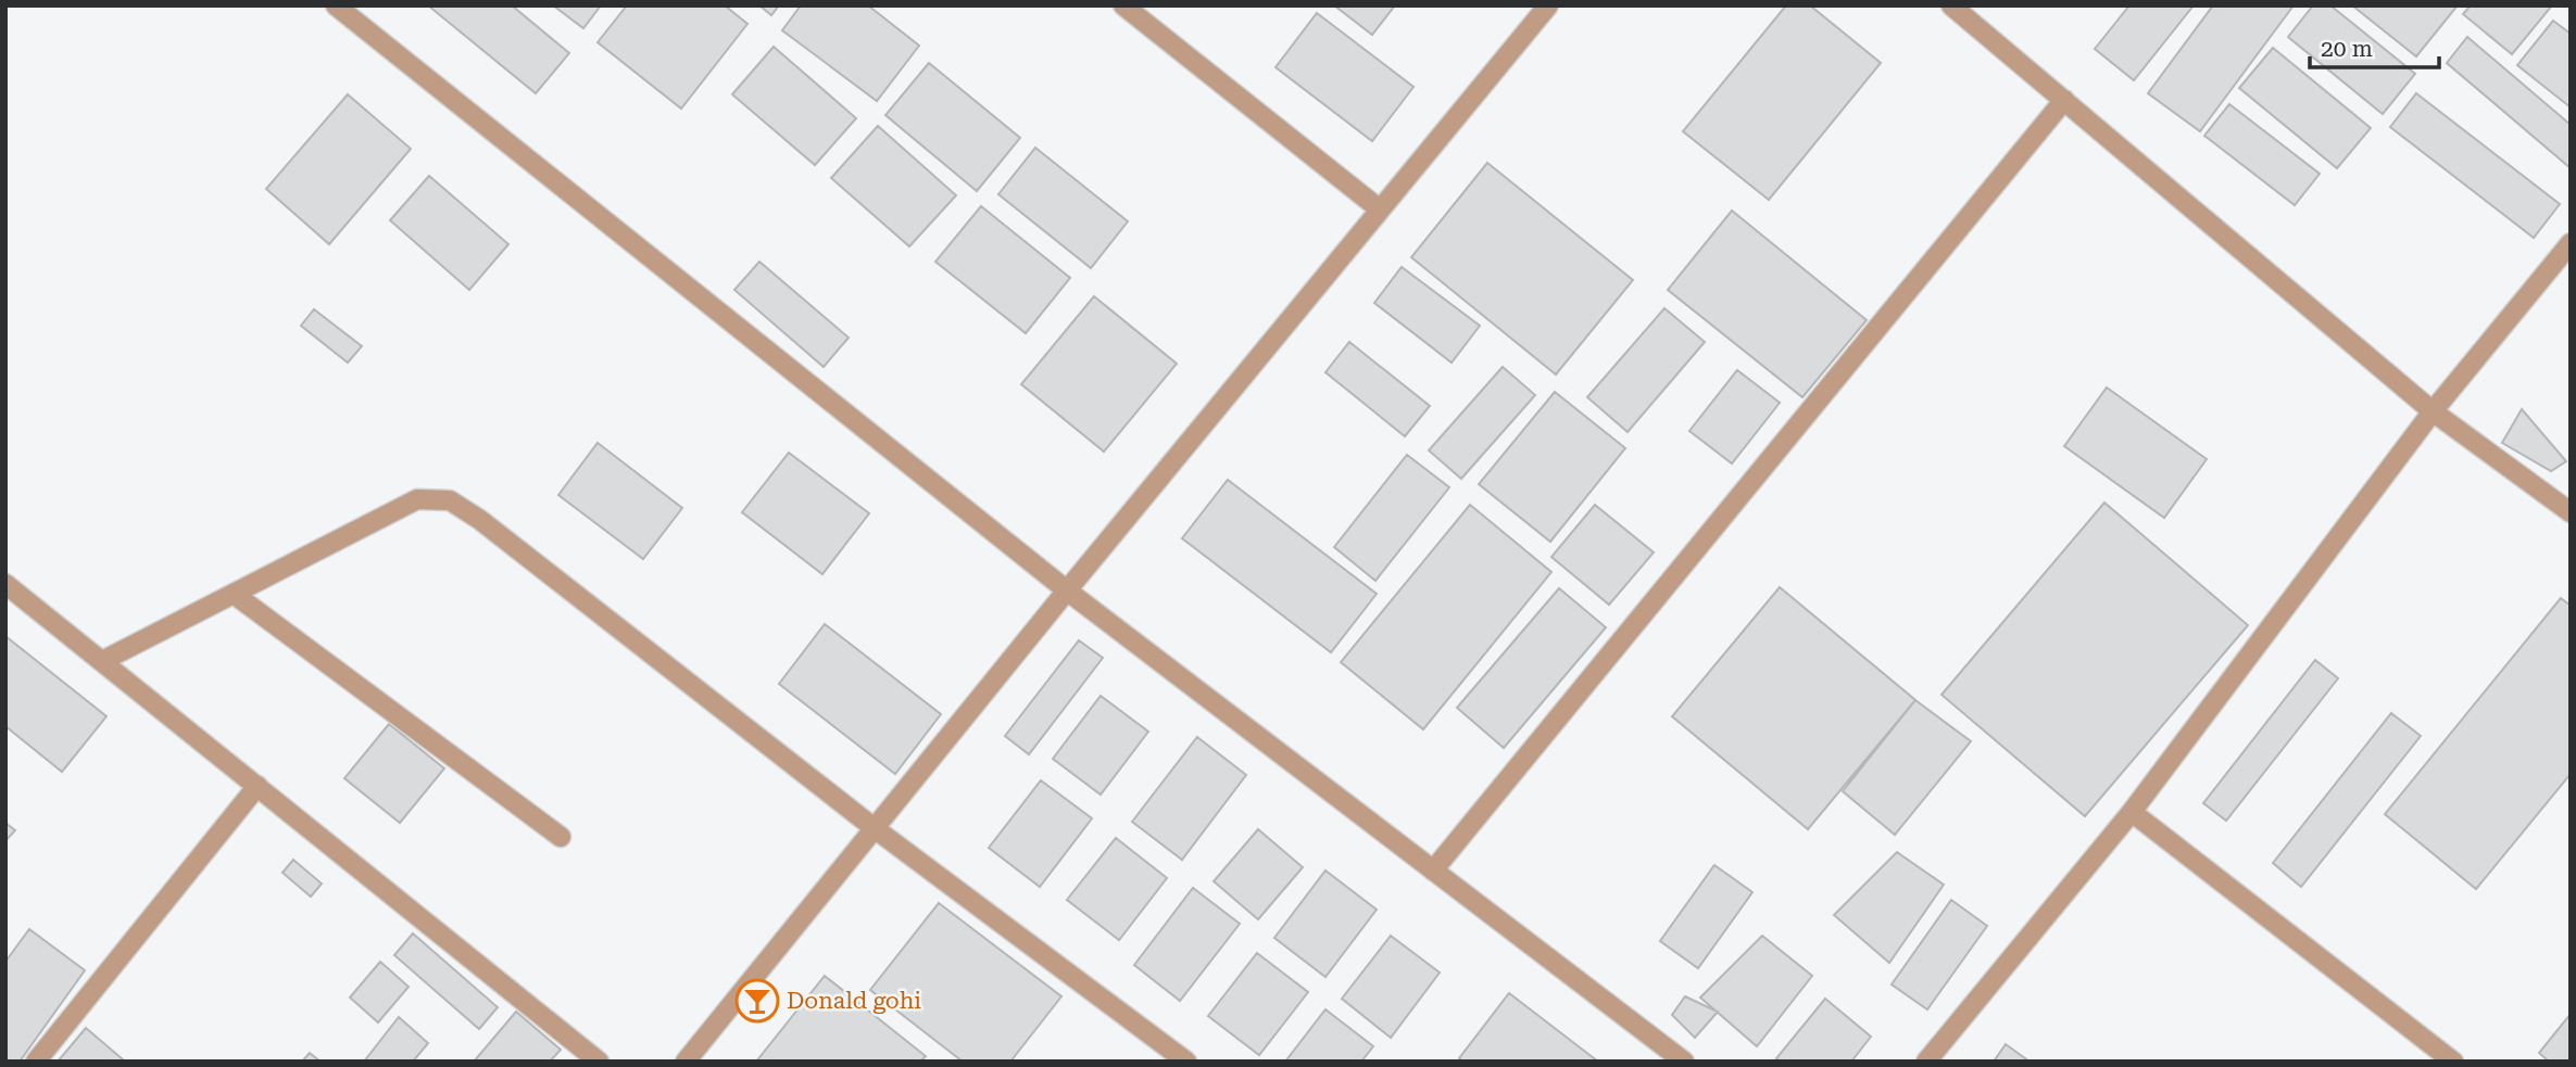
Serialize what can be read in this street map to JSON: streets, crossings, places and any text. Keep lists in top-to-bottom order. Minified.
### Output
{"places":{"bar":["Donald gohi"]},"scale_bar":"20 m"}
